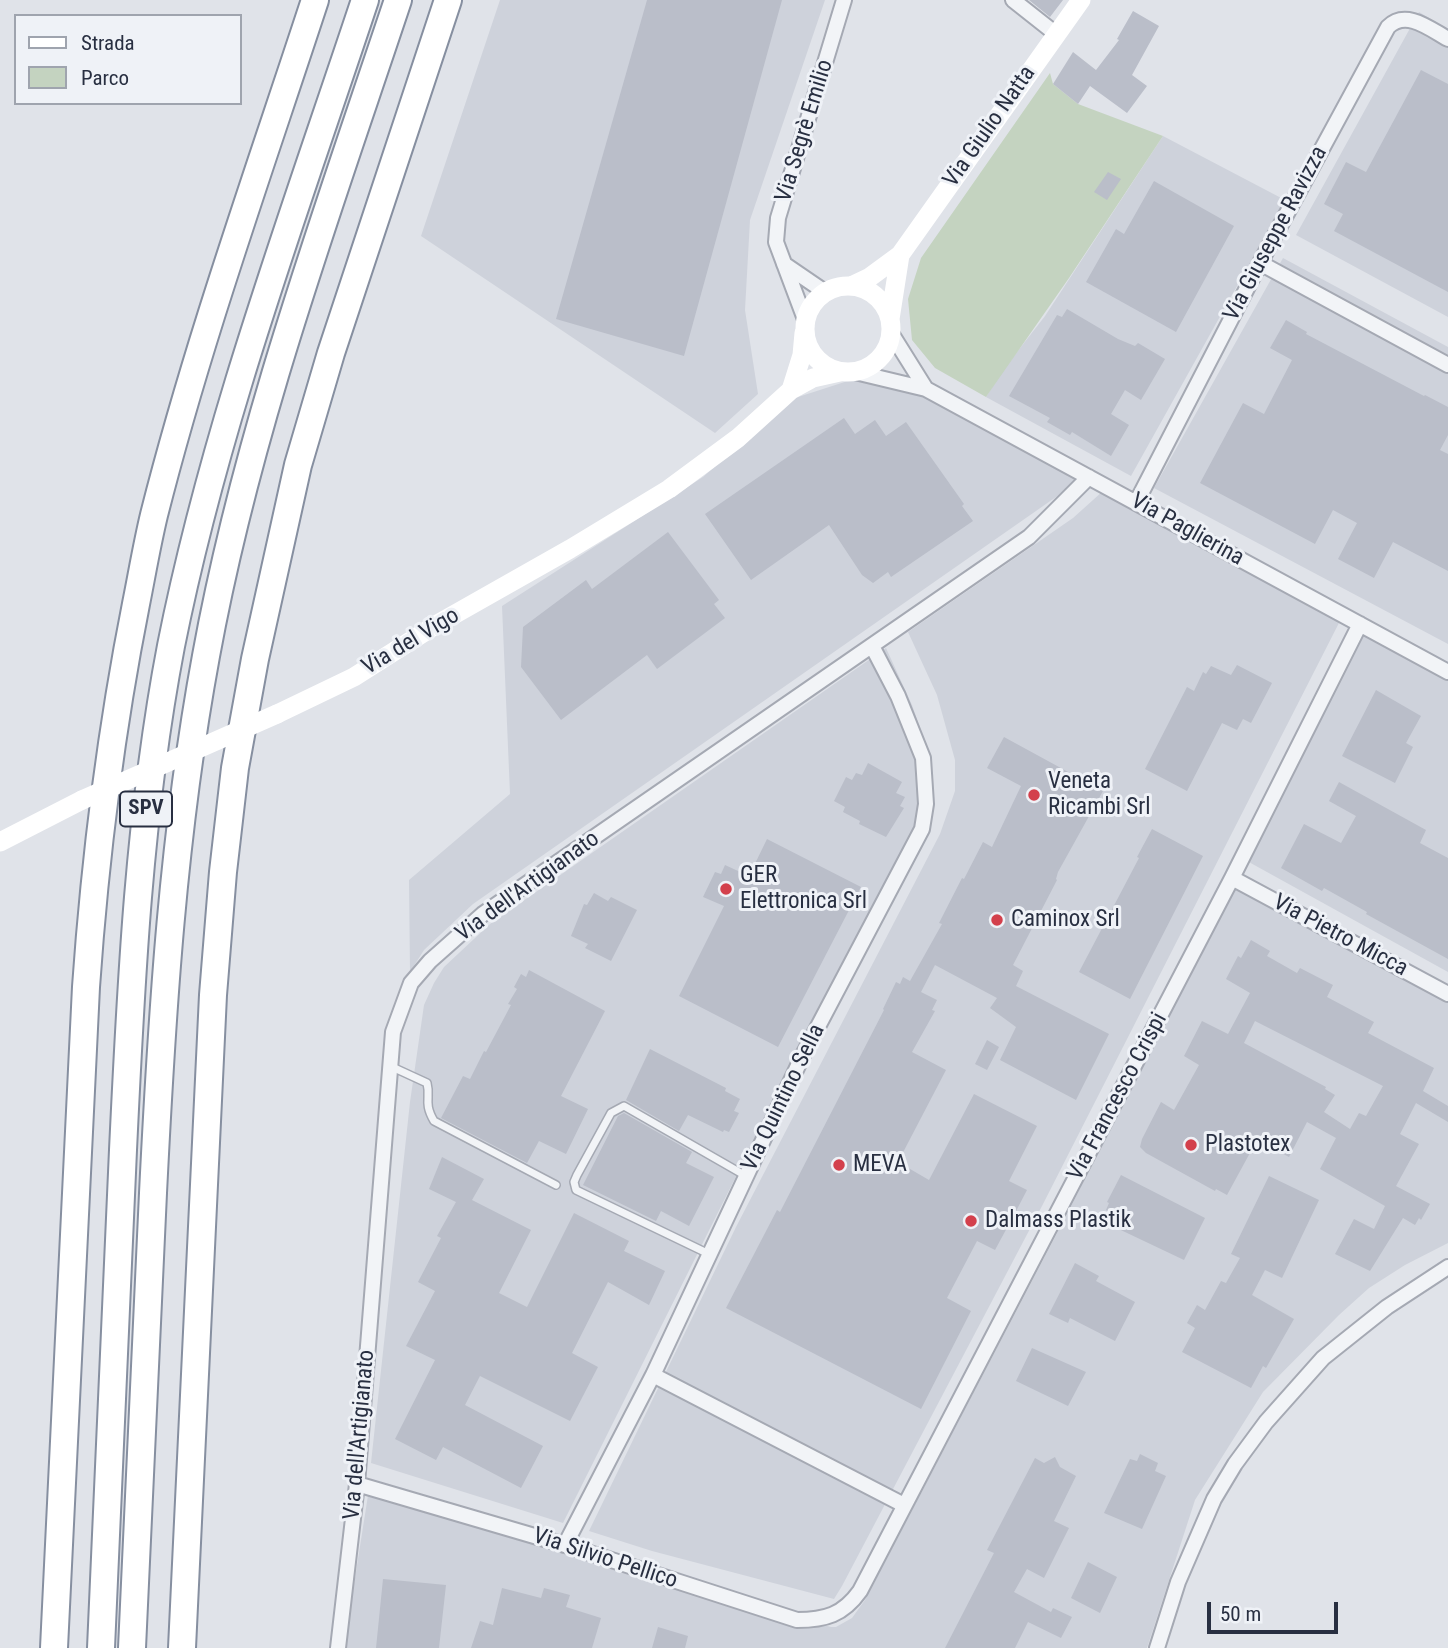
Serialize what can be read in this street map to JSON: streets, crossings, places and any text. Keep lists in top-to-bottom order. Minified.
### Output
{"streets":{"highway":["SPV"],"street":["Via Giulio Natta","Via Segrè Emilio","Via Giuseppe Ravizza","Via Paglierina","Via del Vigo","Via dell'Artigianato","Via Pietro Micca","Via Francesco Crispi","Via Quintino Sella","Via Silvio Pellico"]},"crossings":[["Via Giulio Natta","Via Segrè Emilio"],["Via Giulio Natta","Via Paglierina"],["Via Giulio Natta","Via del Vigo"],["Via Segrè Emilio","Via Paglierina"],["Via Segrè Emilio","Via del Vigo"],["Via Giuseppe Ravizza","Via Paglierina"],["Via Paglierina","Via del Vigo"],["Via Paglierina","Via dell'Artigianato"],["Via Paglierina","Via Francesco Crispi"],["Via dell'Artigianato","Via Quintino Sella"],["Via dell'Artigianato","Via Silvio Pellico"],["Via Pietro Micca","Via Francesco Crispi"],["Via Francesco Crispi","Via Silvio Pellico"],["Via Quintino Sella","Via Silvio Pellico"]],"places":["Veneta Ricambi Srl","GER Elettronica Srl","Caminox Srl","Plastotex","MEVA","Dalmass Plastik"],"legend":["Strada","Parco"],"scale_bar":"50 m"}
